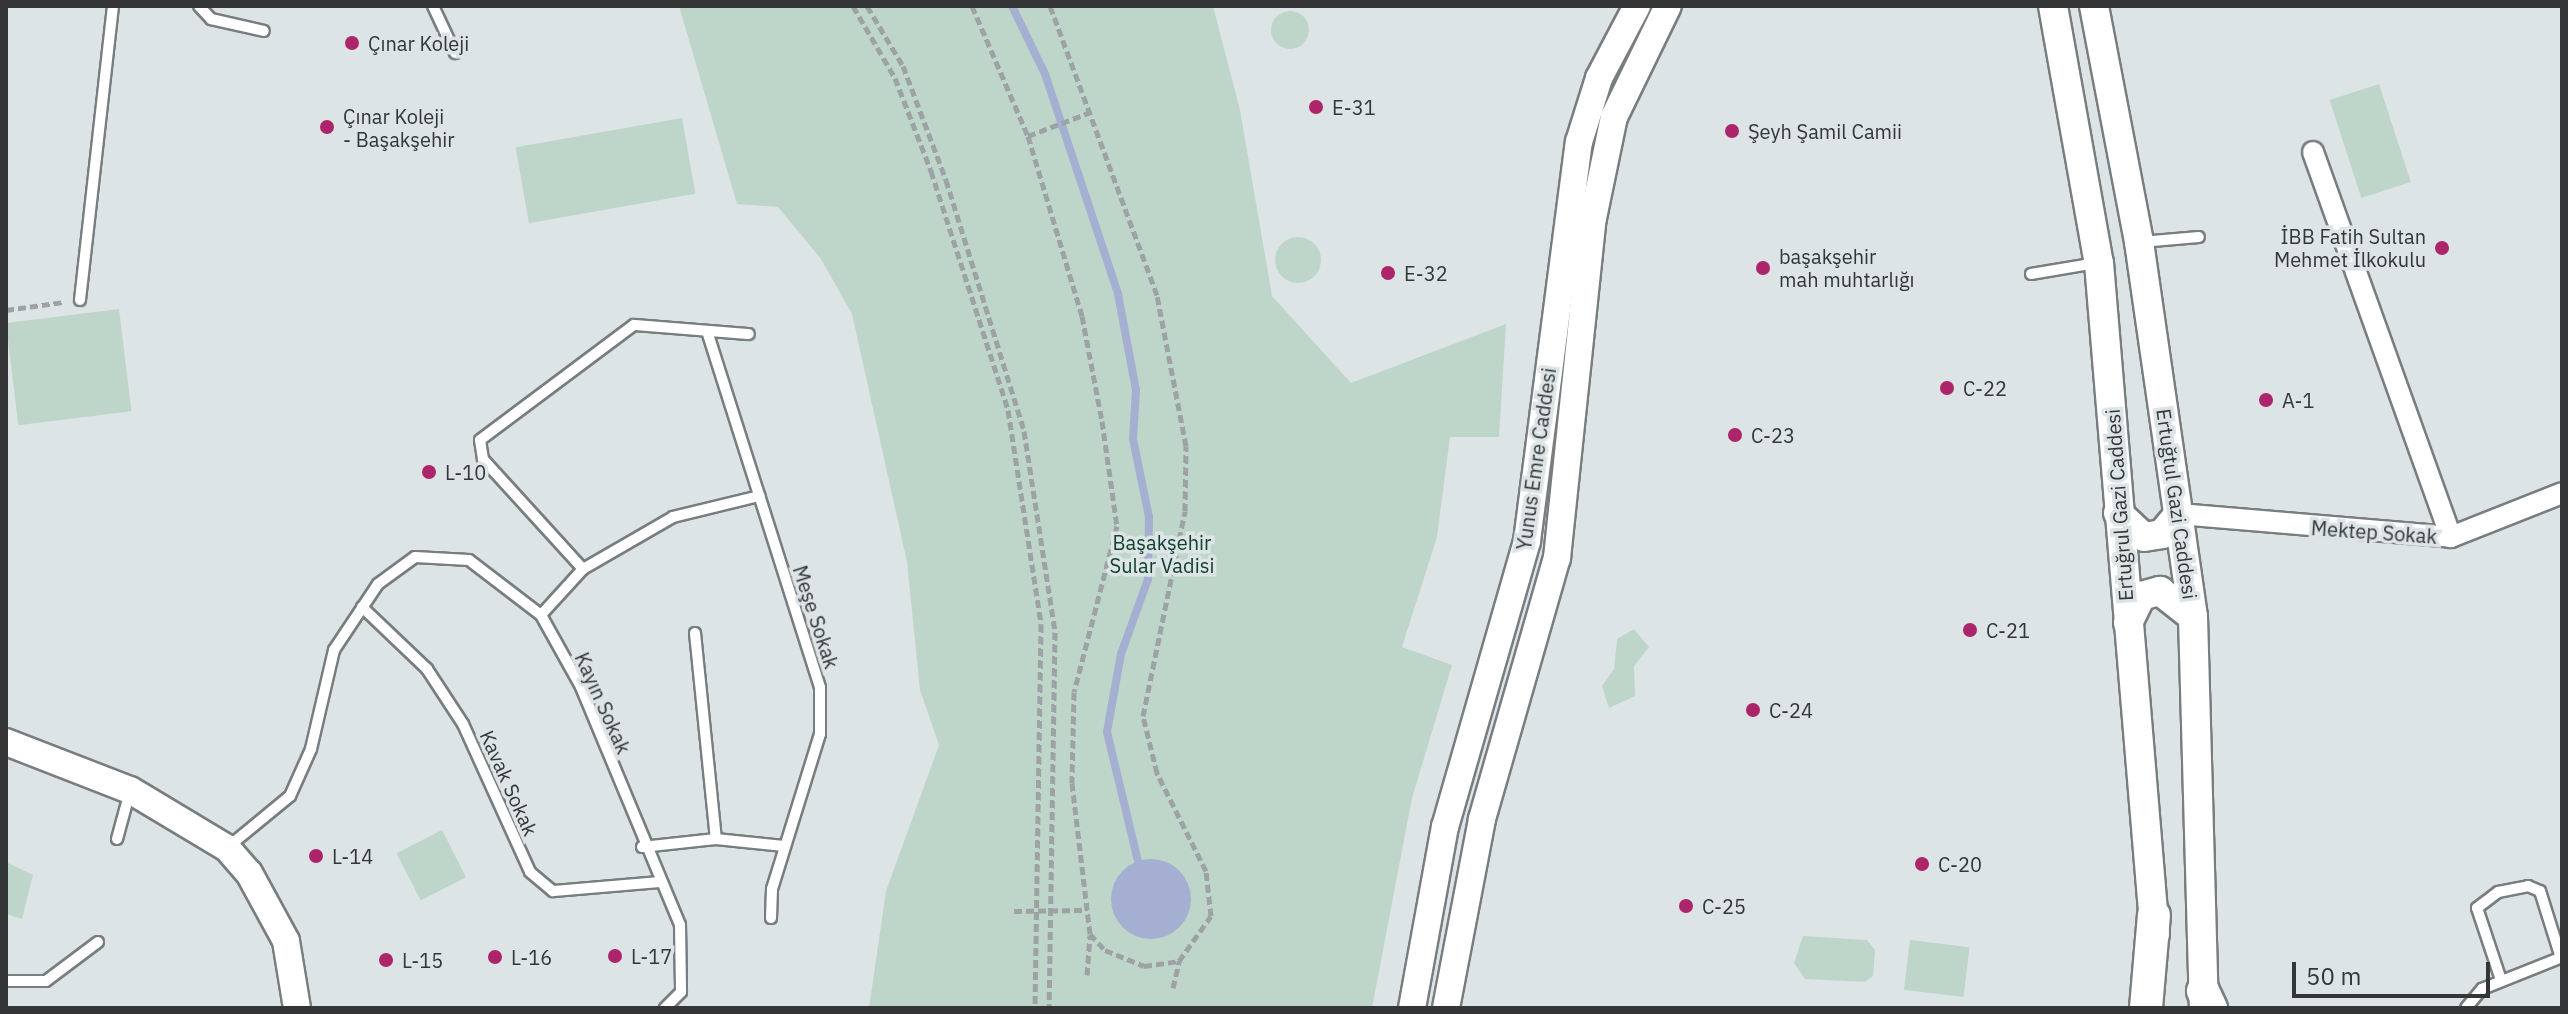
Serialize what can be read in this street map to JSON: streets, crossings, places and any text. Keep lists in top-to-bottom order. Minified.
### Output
{"streets":{"main road":["Ertuğtul Gazi Caddesi","Ertuğrul Gazi Caddesi"],"street":["Yunus Emre Caddesi","Mektep Sokak"],"lane":["Meşe Sokak","Kayın Sokak","Kavak Sokak"]},"crossings":[["Ertuğtul Gazi Caddesi","Mektep Sokak"],["Kayın Sokak","Kavak Sokak"]],"parks":["Başakşehir Sular Vadisi"],"places":["Çınar Koleji","E-31","Çınar Koleji - Başakşehir","Şeyh Şamil Camii","İBB Fatih Sultan Mehmet İlkokulu","başakşehir mah muhtarlığı","E-32","C-22","A-1","C-23","L-10","C-21","C-24","L-14","C-20","C-25","L-17","L-16","L-15"],"scale_bar":"50 m"}
